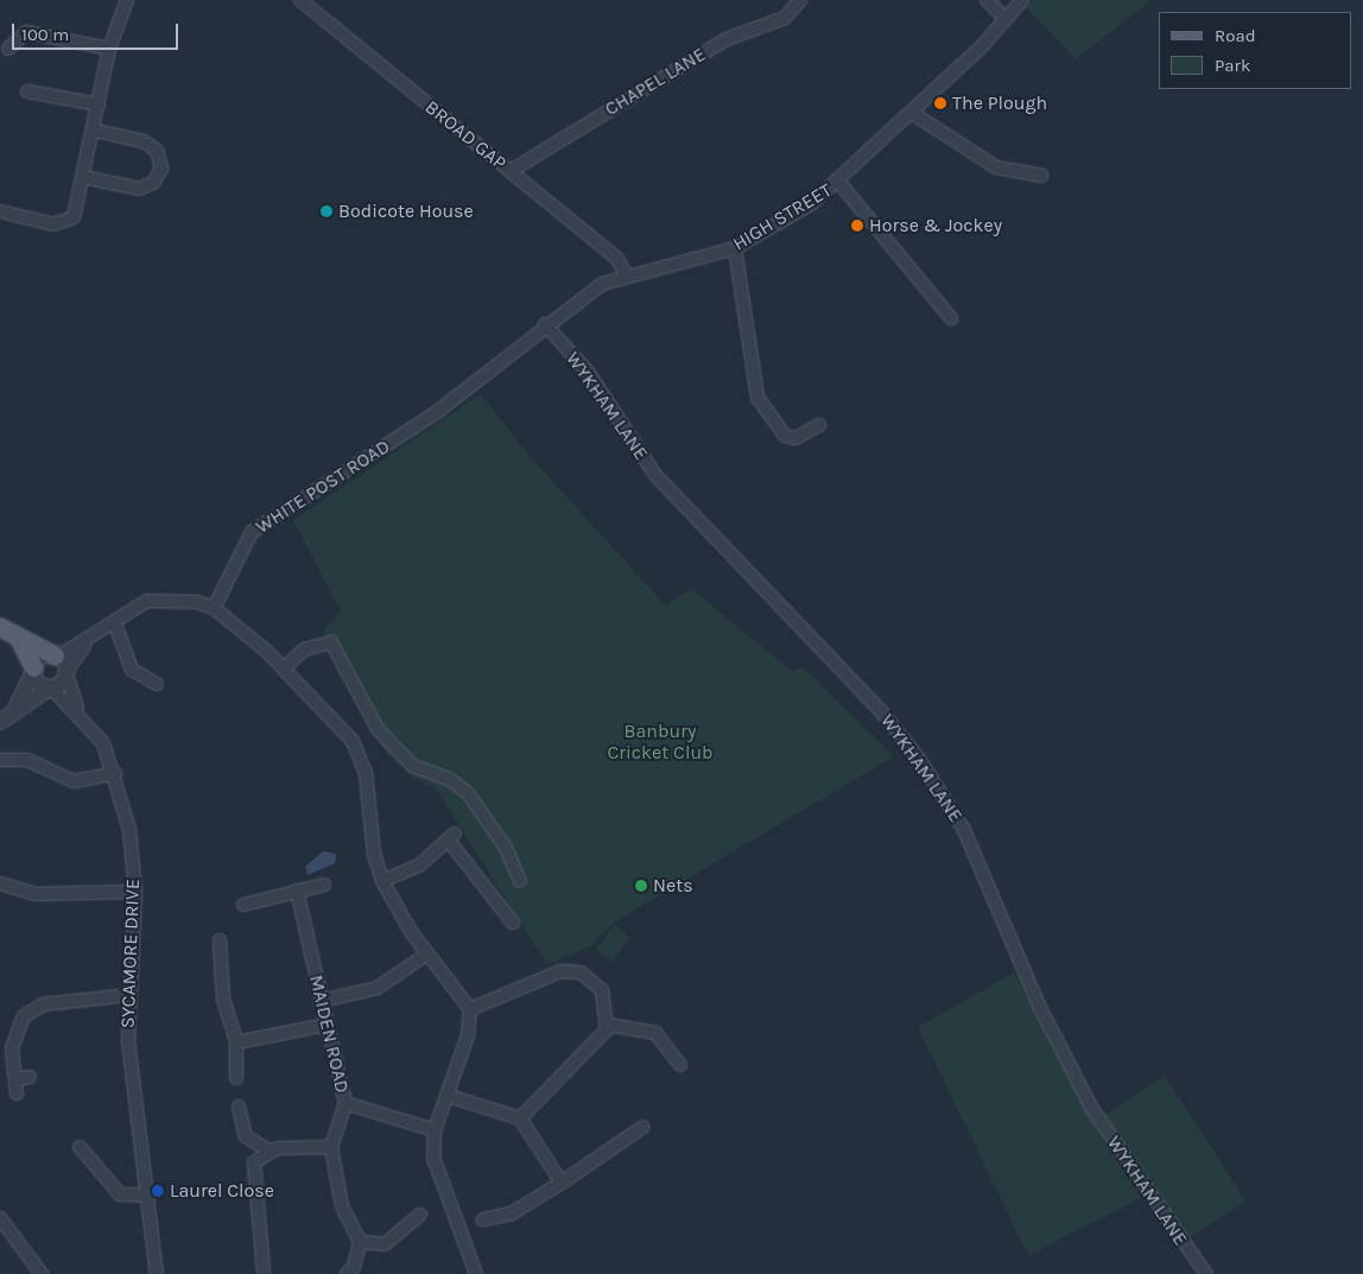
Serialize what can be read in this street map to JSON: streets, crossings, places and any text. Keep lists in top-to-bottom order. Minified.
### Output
{"streets":{"street":["CHAPEL LANE","BROAD GAP","HIGH STREET","WYKHAM LANE","WHITE POST ROAD","SYCAMORE DRIVE","MAIDEN ROAD"]},"crossings":[["CHAPEL LANE","BROAD GAP"],["BROAD GAP","HIGH STREET"],["HIGH STREET","WYKHAM LANE"],["HIGH STREET","WHITE POST ROAD"],["WYKHAM LANE","WHITE POST ROAD"]],"parks":["Banbury Cricket Club"],"places":["The Plough","Bodicote House","Horse & Jockey","Nets","Laurel Close"],"legend":["Road","Park"],"scale_bar":"100 m"}
